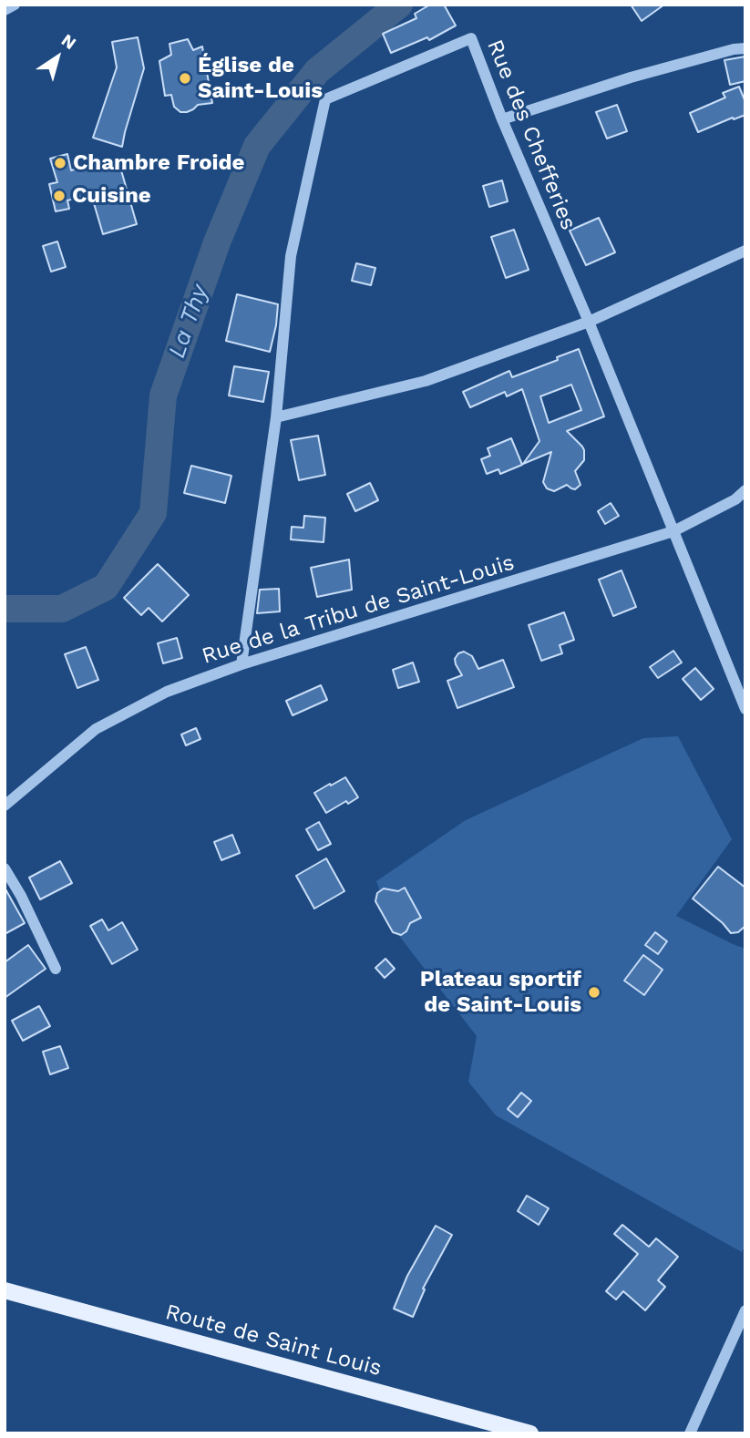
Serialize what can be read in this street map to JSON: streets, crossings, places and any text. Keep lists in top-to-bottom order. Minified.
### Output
{"streets":{"main road":["Route de Saint Louis"],"street":["Rue des Chefferies","Rue de la Tribu de Saint-Louis"]},"crossings":[["Rue des Chefferies","Rue de la Tribu de Saint-Louis"]],"water":["La Thy"],"places":["Église de Saint-Louis","Chambre Froide","Cuisine","Plateau sportif de Saint-Louis"],"north":"top right"}
